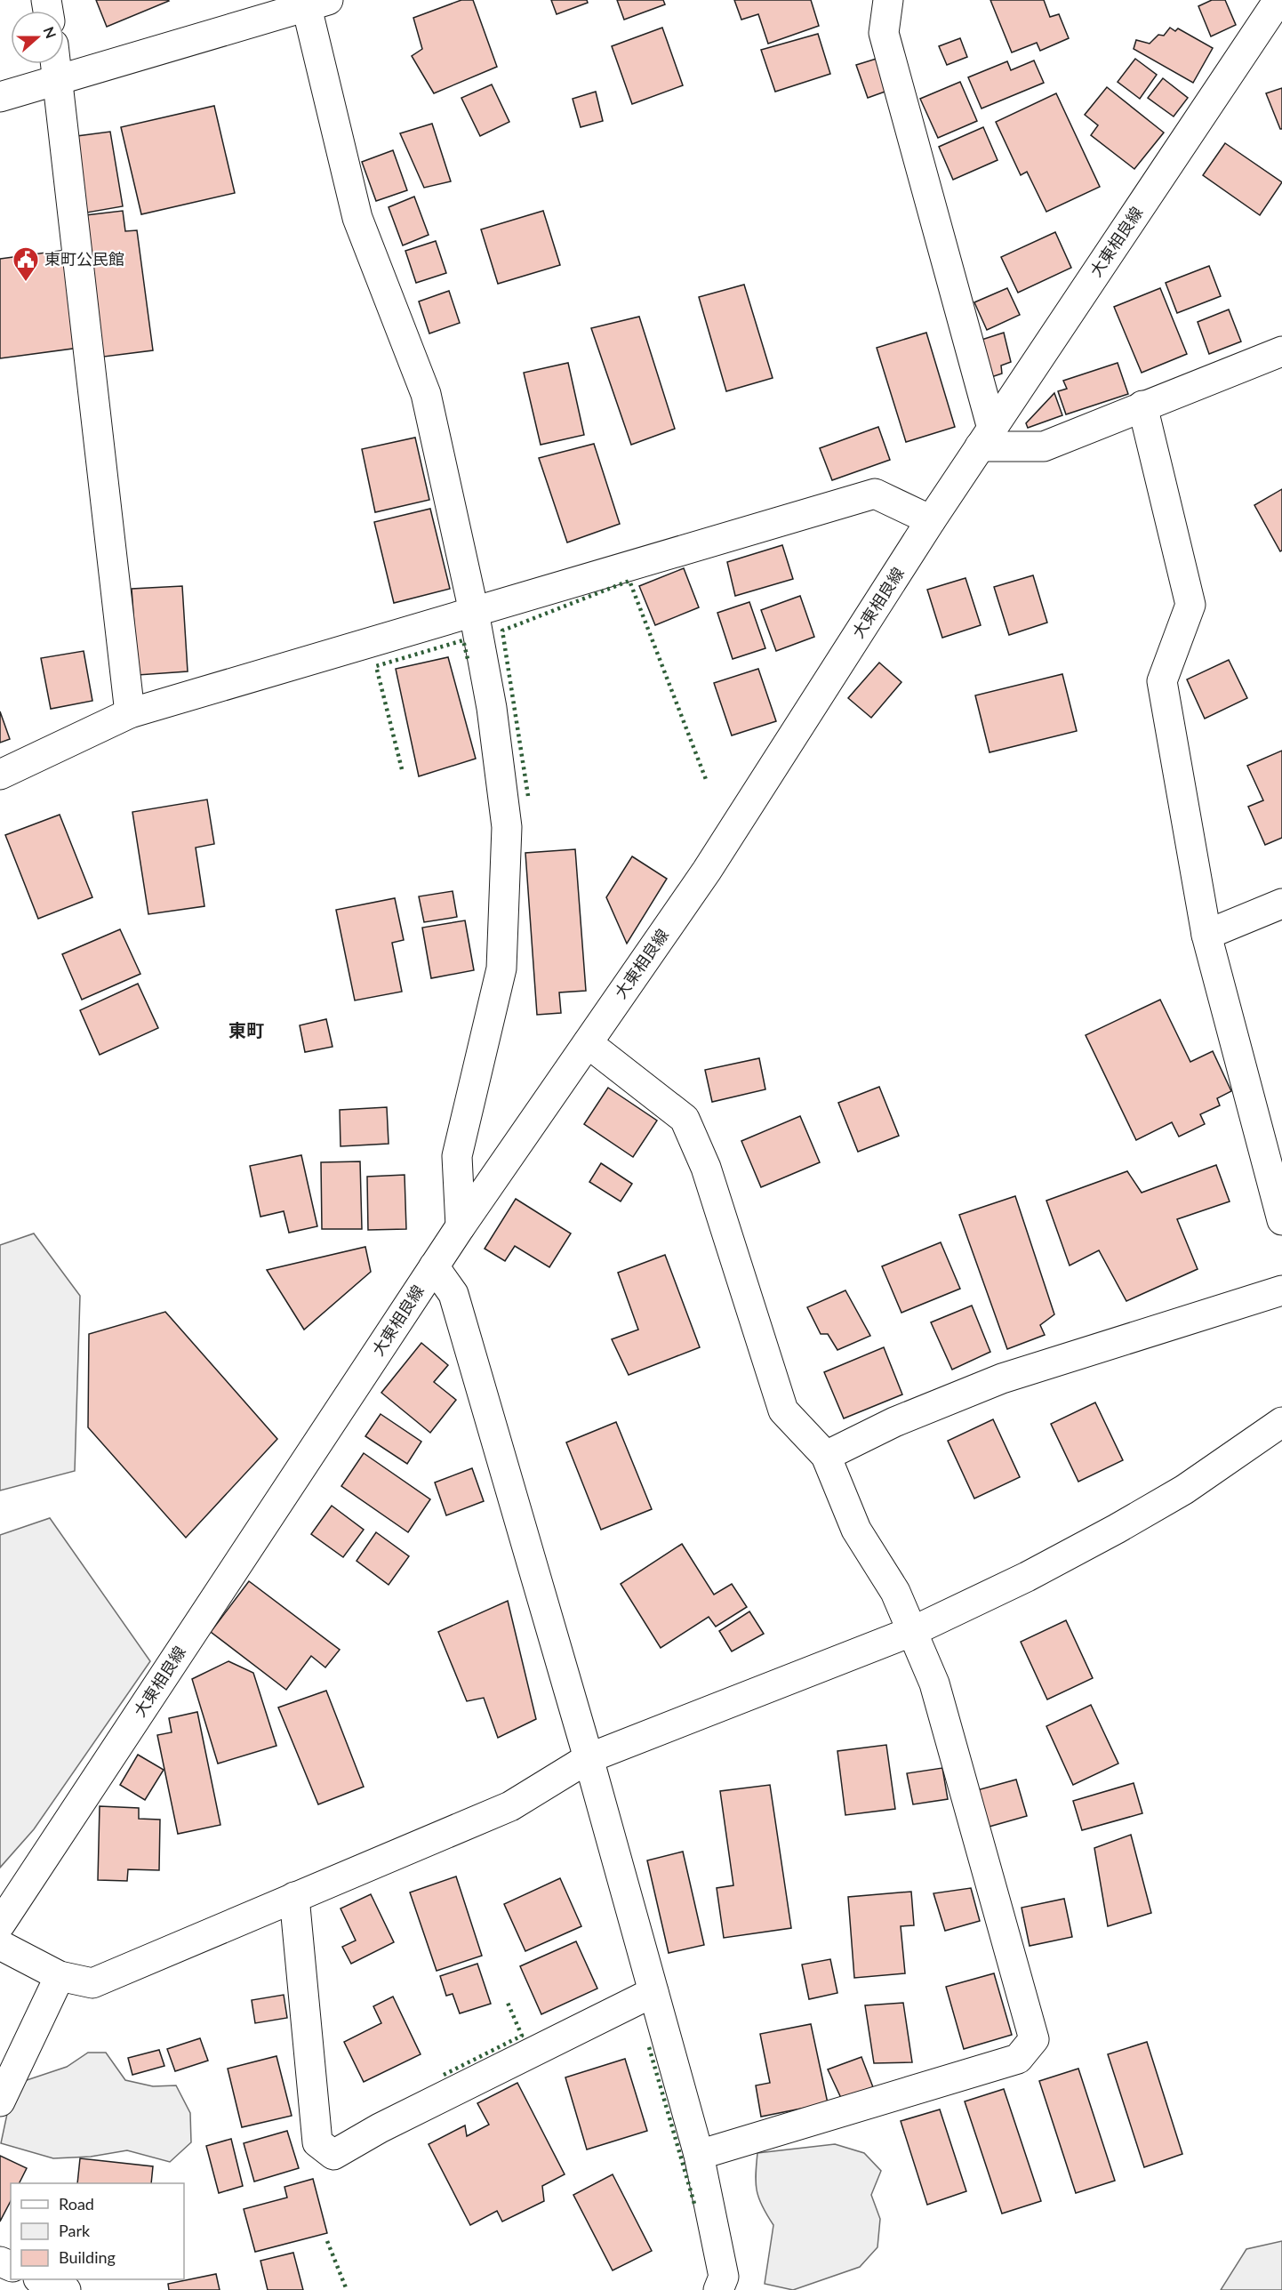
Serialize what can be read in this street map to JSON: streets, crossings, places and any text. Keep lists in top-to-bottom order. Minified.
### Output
{"streets":{"street":["大東相良線"]},"districts":["東町"],"places":{"public building":["東町公民館"]},"legend":["Road","Park","Building"],"north":"right"}
